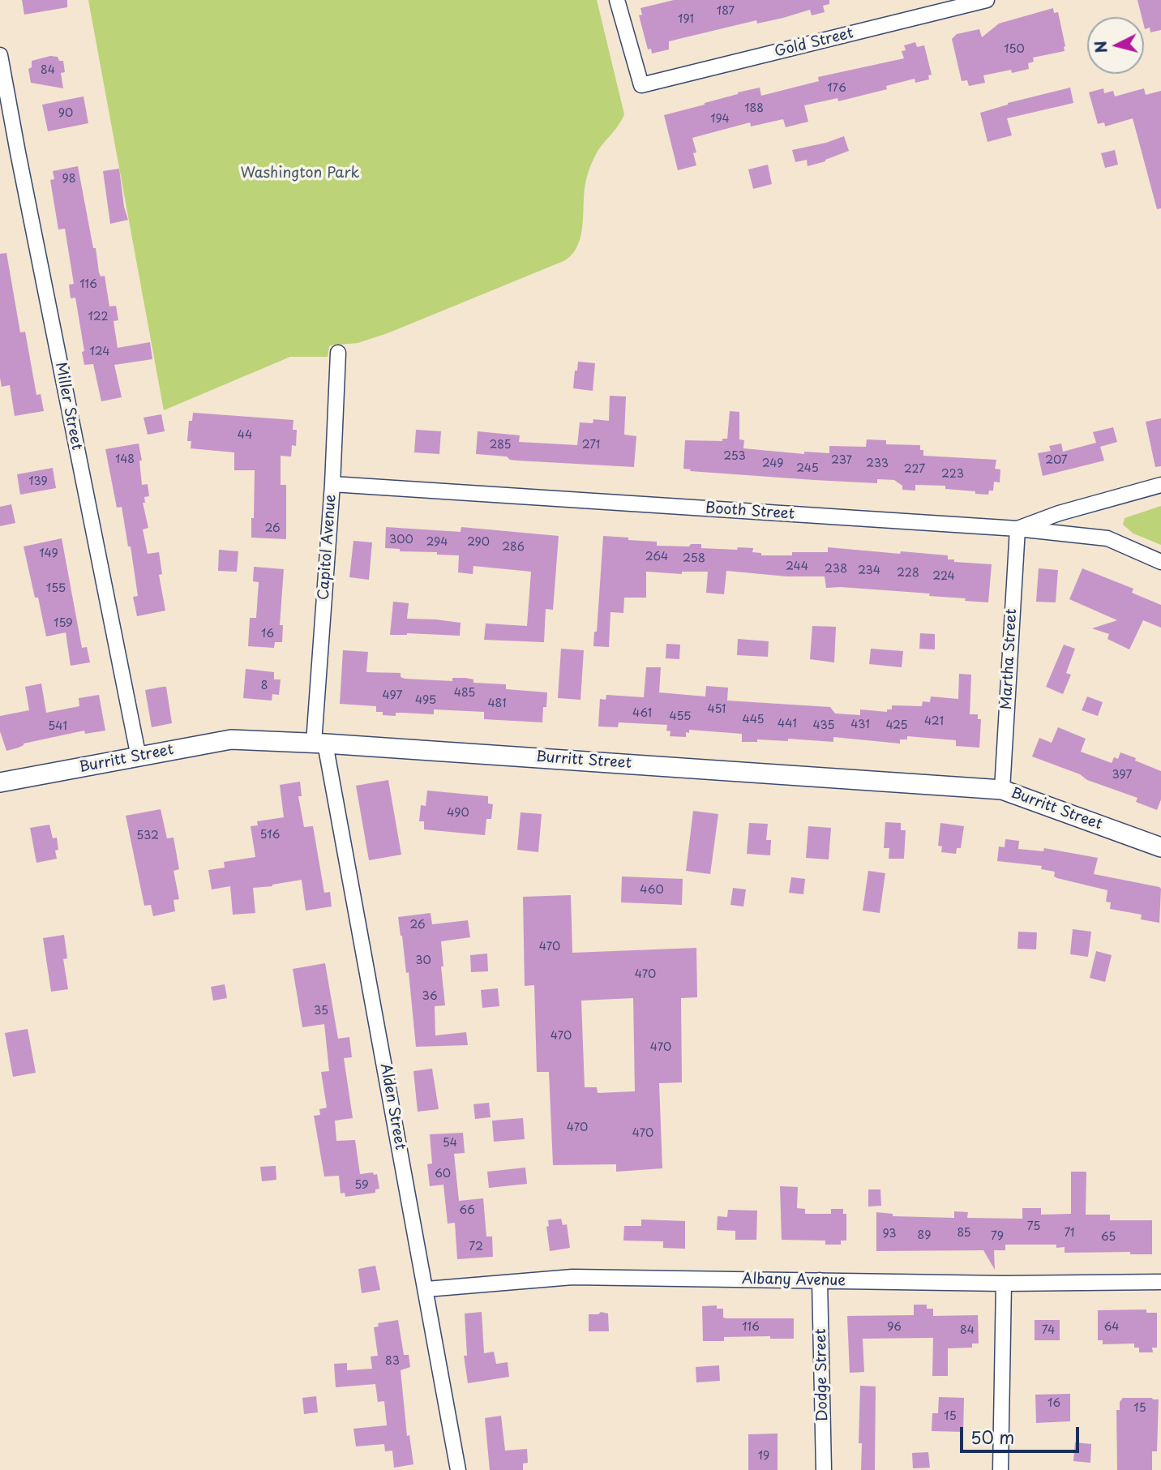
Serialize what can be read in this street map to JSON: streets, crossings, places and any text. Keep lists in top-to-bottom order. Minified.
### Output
{"streets":{"street":["Gold Street","Miller Street","Booth Street","Capitol Avenue","Martha Street","Burritt Street","Alden Street","Albany Avenue","Dodge Street"]},"crossings":[["Miller Street","Burritt Street"],["Booth Street","Capitol Avenue"],["Booth Street","Martha Street"],["Capitol Avenue","Burritt Street"],["Capitol Avenue","Alden Street"],["Martha Street","Burritt Street"],["Burritt Street","Alden Street"],["Alden Street","Albany Avenue"],["Albany Avenue","Dodge Street"]],"parks":["Washington Park"],"house_numbers":["187","191","150","84","176","188","90","194","98","116","122","124","44","285","271","253","148","237","207","249","233","245","227","223","139","26","300","294","290","286","149","264","258","244","238","234","228","224","155","159","16","8","485","497","495","481","451","461","455","445","421","441","431","435","425","541","397","490","516","532","460","26","470","30","470","36","35","470","470","470","470","54","60","59","66","75","85","71","93","89","79","65","72","116","96","64","84","74","83","16","15","15","19"],"scale_bar":"50 m","north":"left"}
